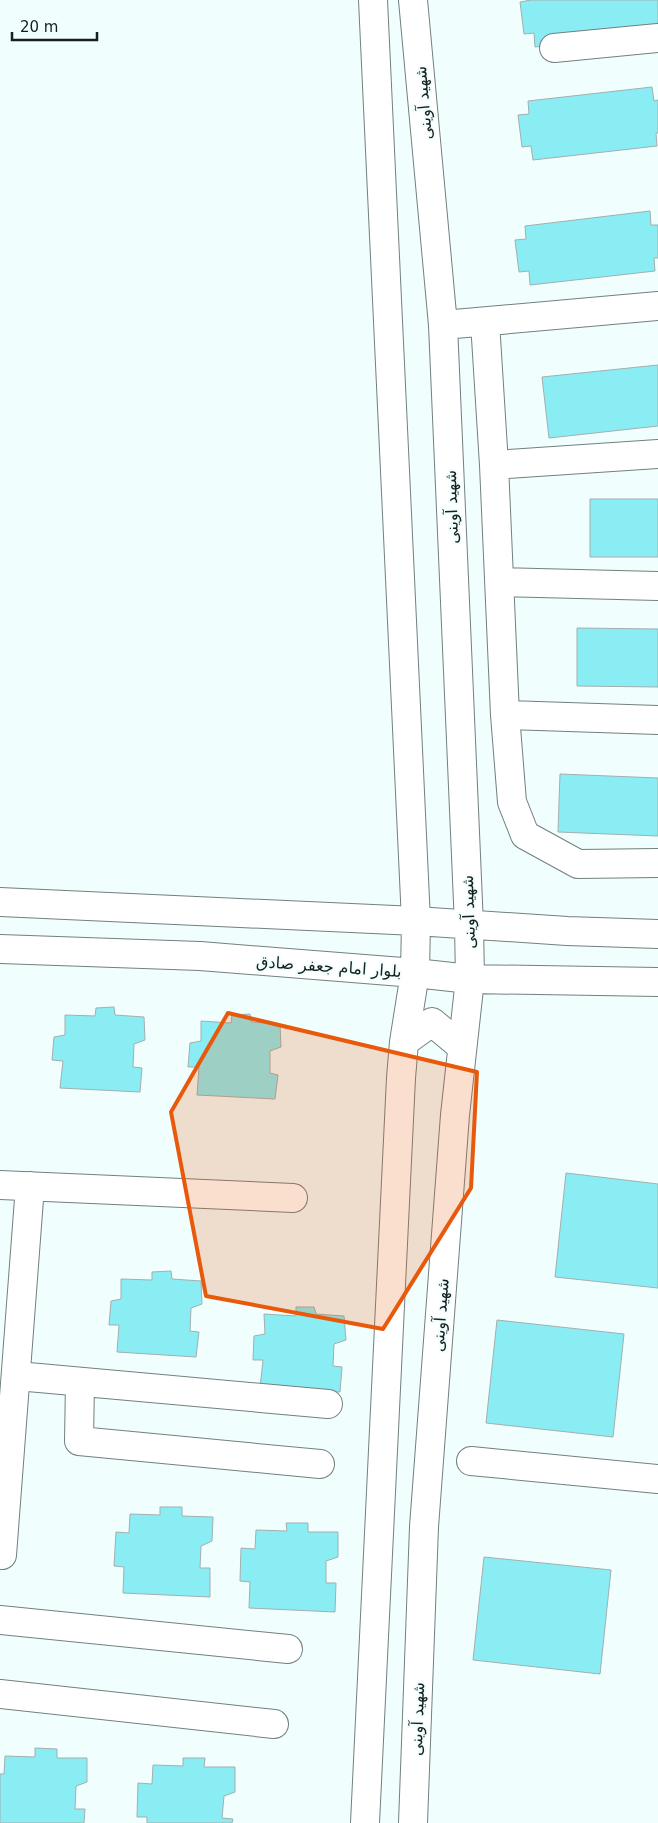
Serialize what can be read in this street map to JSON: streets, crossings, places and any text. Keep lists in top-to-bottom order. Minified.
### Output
{"streets":{"street":["شهید آوینی","بلوار امام جعفر صادق"]},"crossings":[["شهید آوینی","بلوار امام جعفر صادق"]],"scale_bar":"20 m"}
